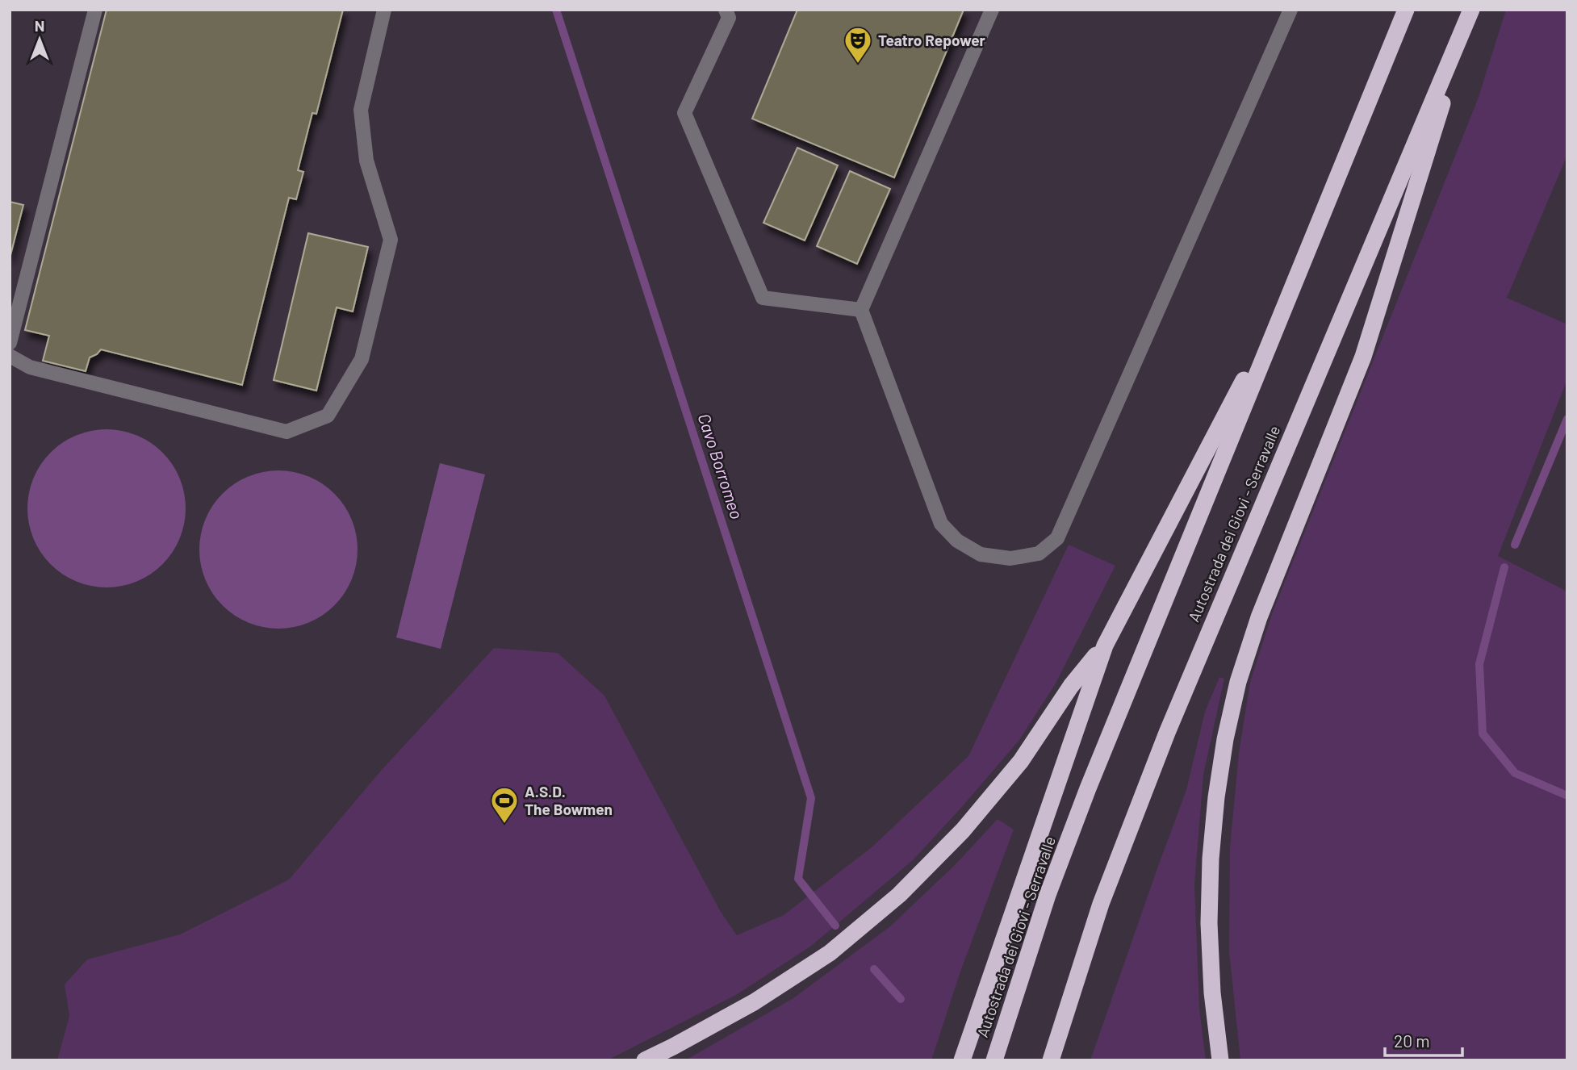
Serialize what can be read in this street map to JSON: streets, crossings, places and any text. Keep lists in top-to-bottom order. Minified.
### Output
{"streets":{"highway":["Autostrada dei Giovi - Serravalle"]},"water":["Cavo Borromeo"],"places":{"theatre":["Teatro Repower"],"sports":["A.S.D. The Bowmen"]},"scale_bar":"20 m","north":"top"}
